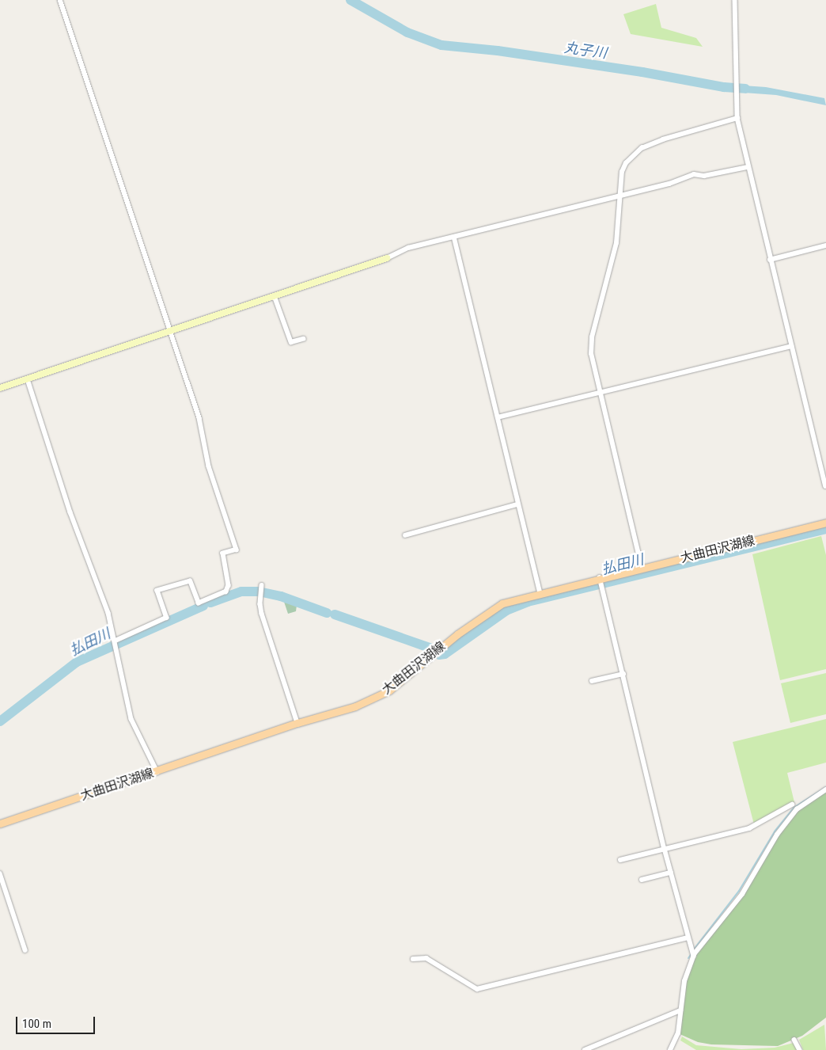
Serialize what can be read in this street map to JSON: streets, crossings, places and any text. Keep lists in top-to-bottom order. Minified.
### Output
{"streets":{"main road":["大曲田沢湖線"]},"water":["丸子川","払田川"],"scale_bar":"100 m"}
